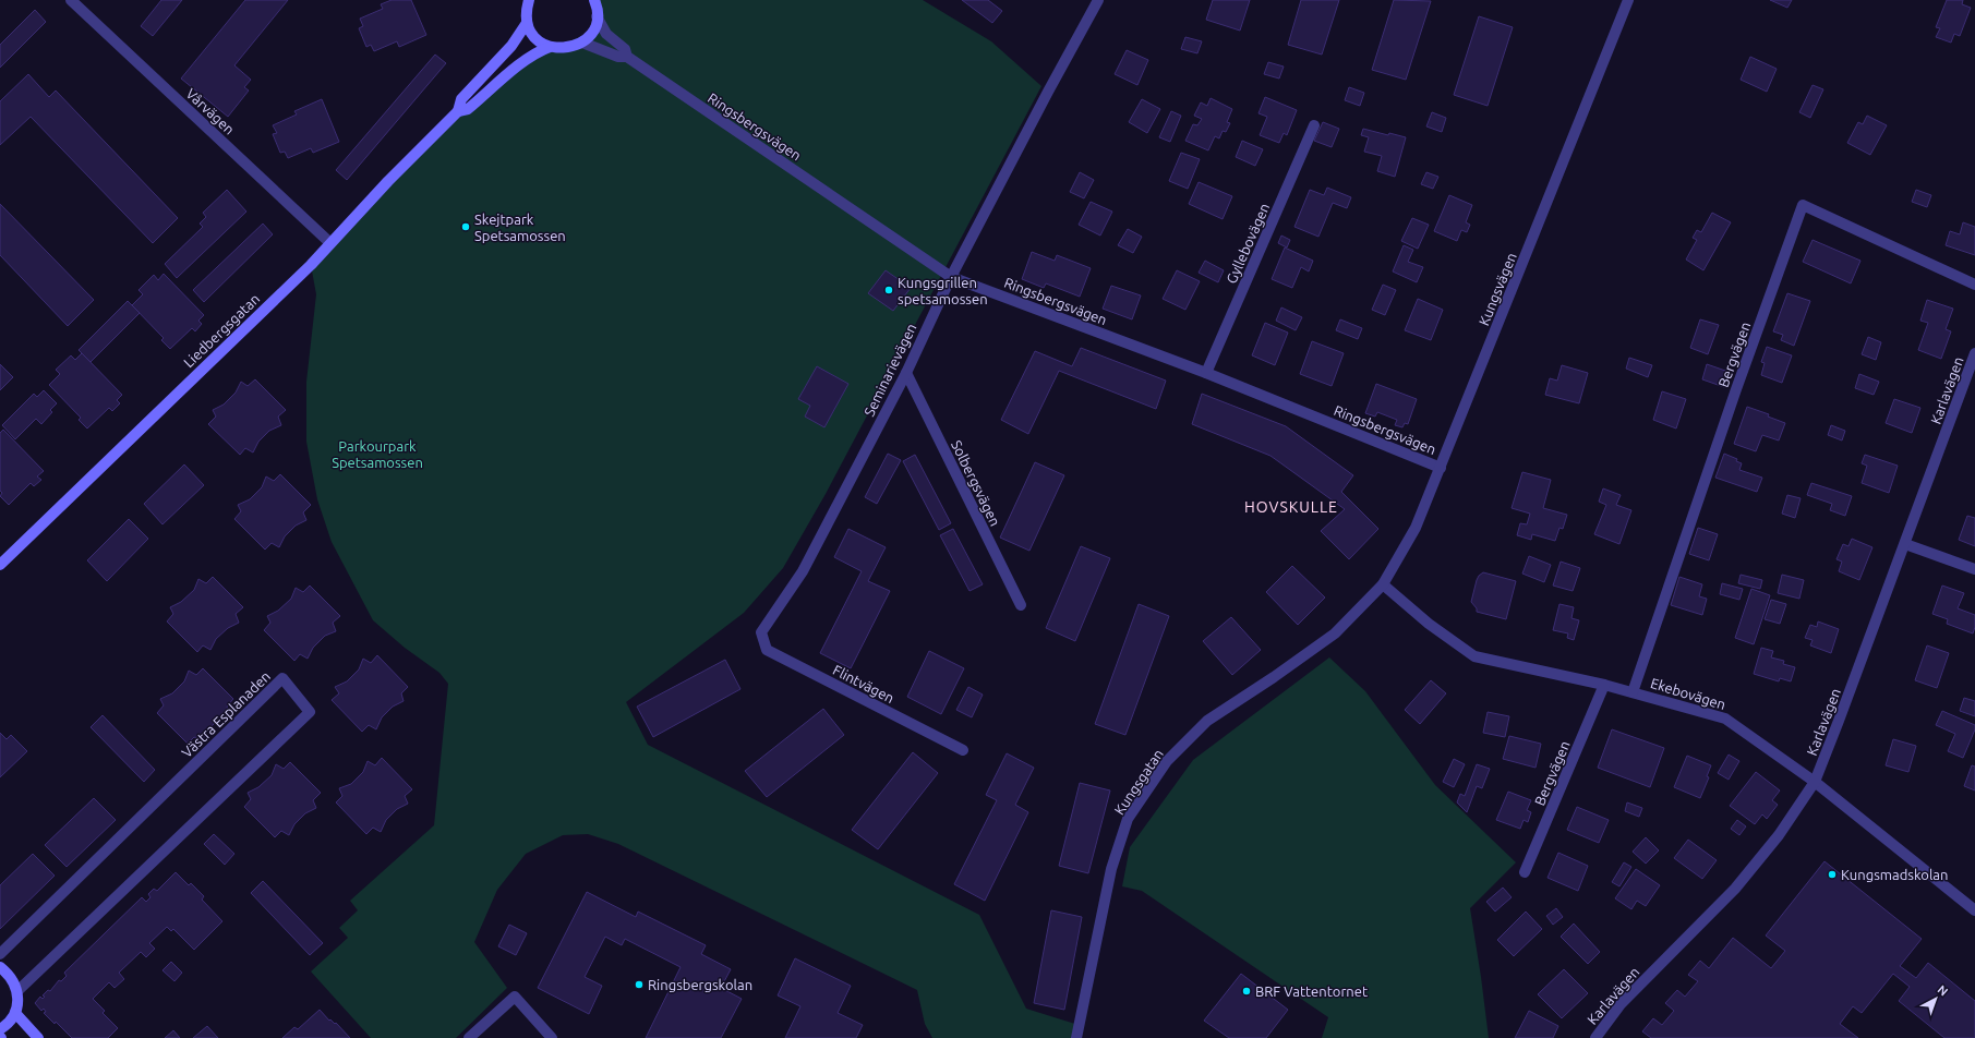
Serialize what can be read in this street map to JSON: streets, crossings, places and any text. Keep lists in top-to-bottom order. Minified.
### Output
{"streets":{"street":["Vårvägen","Ringsbergsvägen","Gyllebovägen","Kungsvägen","Liedbergsgatan","Bergvägen","Seminarievägen","Karlavägen","Solbergsvägen","Flintvägen","Ekebovägen","Västra Esplanaden","Kungsgatan"]},"crossings":[["Vårvägen","Liedbergsgatan"],["Ringsbergsvägen","Gyllebovägen"],["Ringsbergsvägen","Kungsvägen"],["Ringsbergsvägen","Seminarievägen"],["Kungsvägen","Ekebovägen"],["Kungsvägen","Kungsgatan"],["Bergvägen","Ekebovägen"],["Seminarievägen","Solbergsvägen"],["Seminarievägen","Flintvägen"],["Karlavägen","Ekebovägen"],["Ekebovägen","Kungsgatan"]],"districts":["HOVSKULLE"],"parks":["Parkourpark Spetsamossen"],"places":["Skejtpark Spetsamossen","Kungsgrillen spetsamossen","Kungsmadskolan","Ringsbergskolan","BRF Vattentornet"],"north":"top right"}
